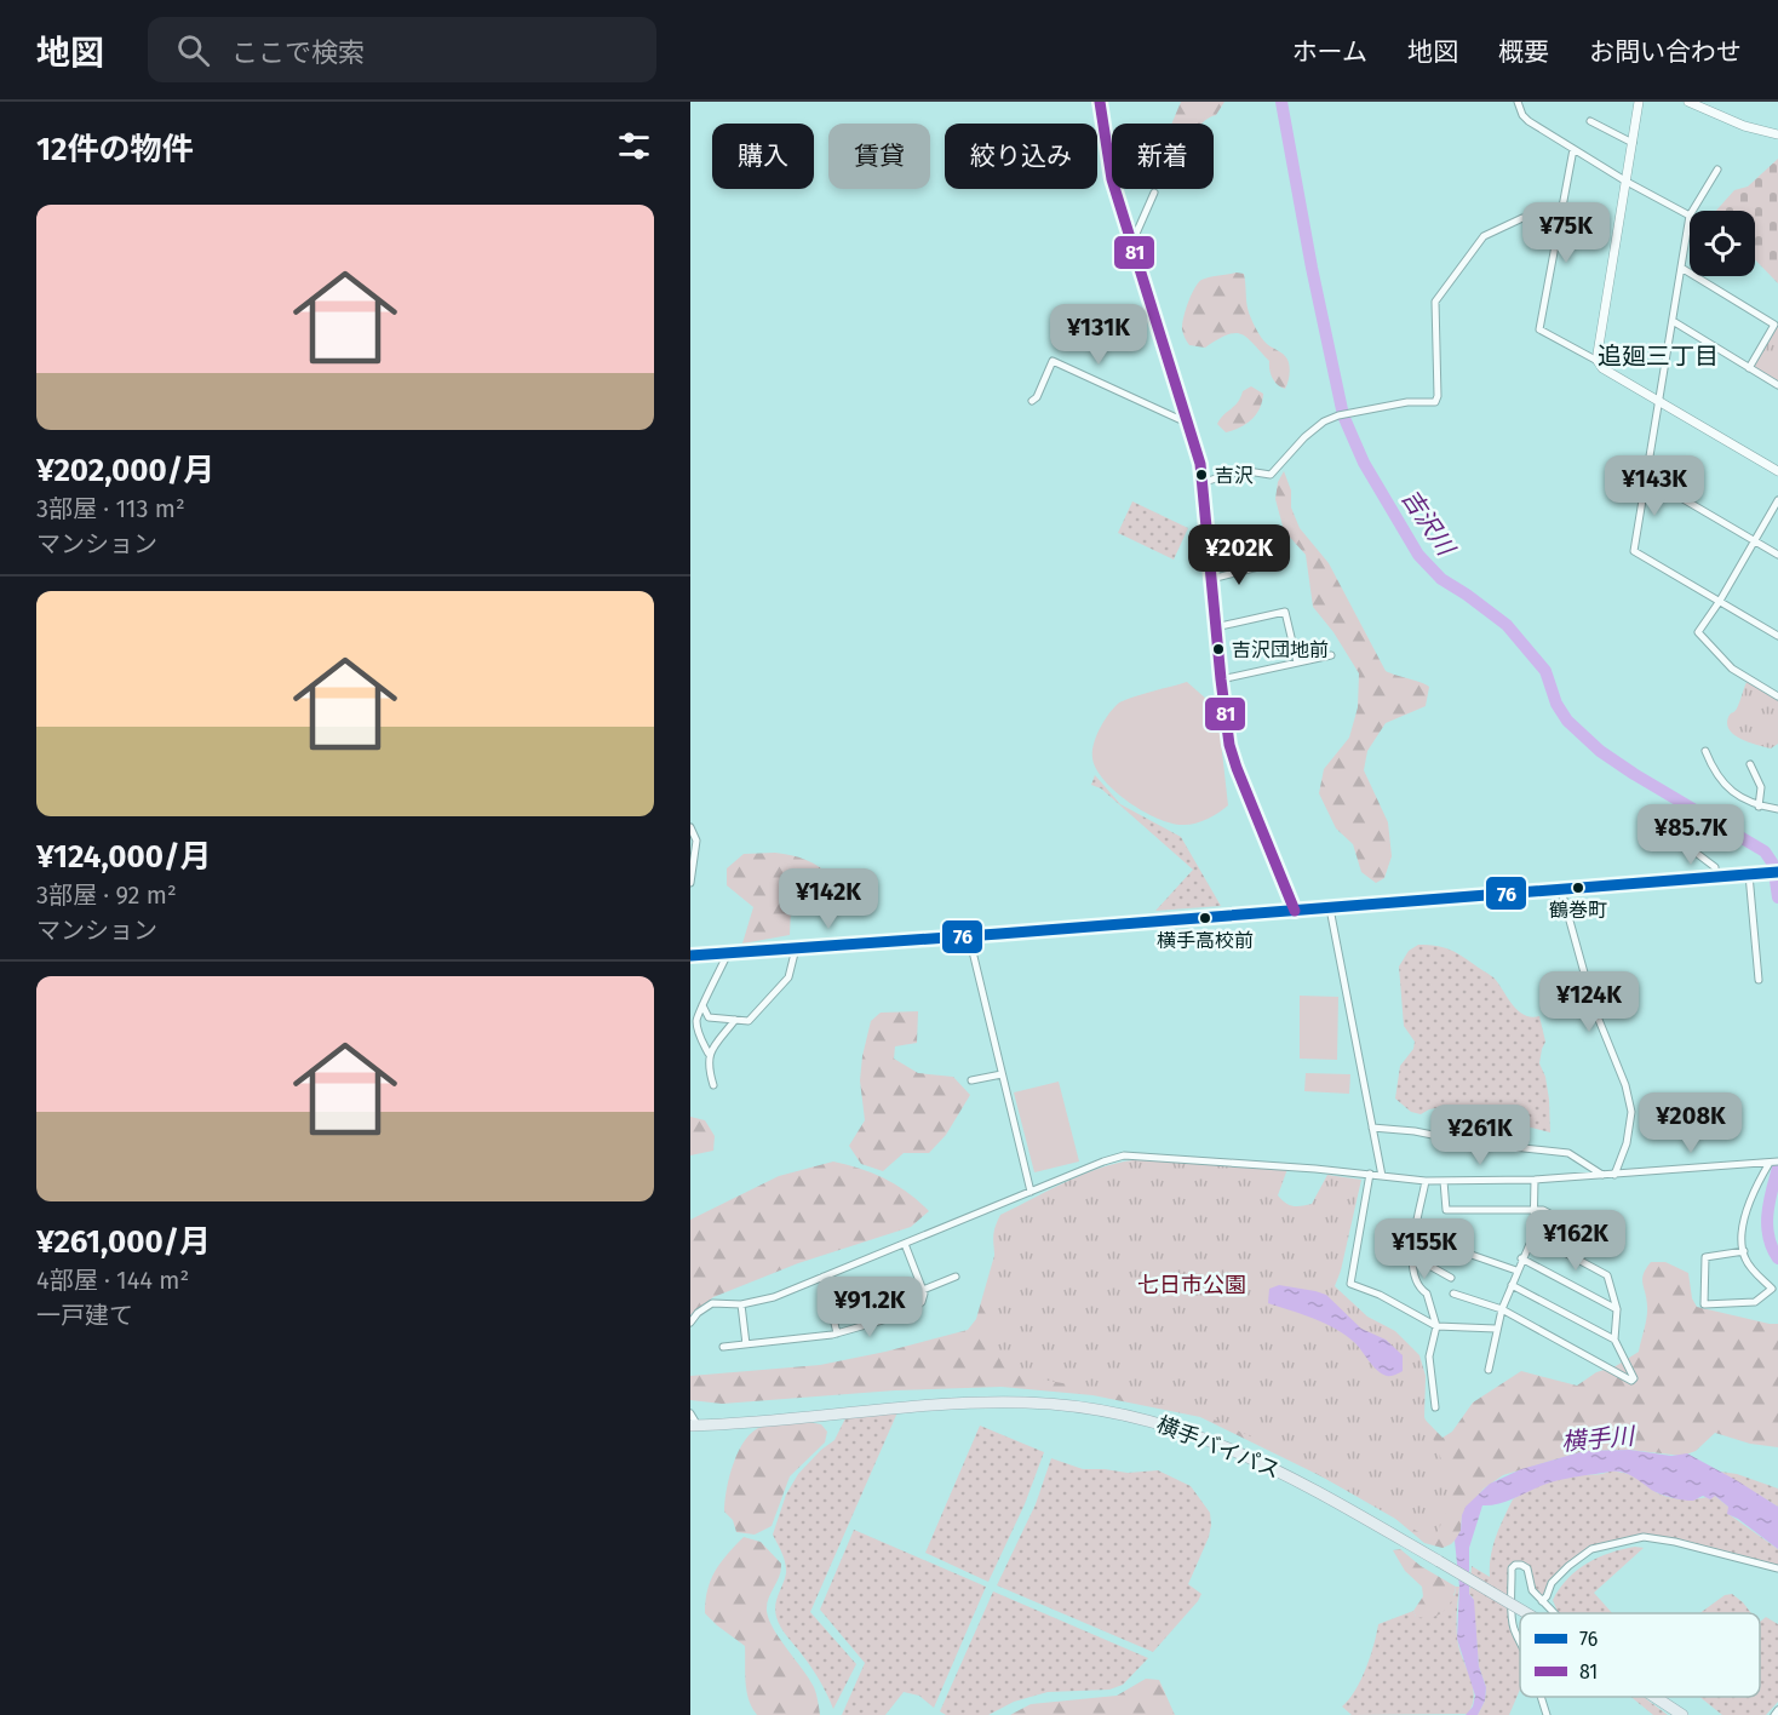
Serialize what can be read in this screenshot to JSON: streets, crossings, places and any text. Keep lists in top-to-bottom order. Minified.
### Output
{"streets":{"highway":["横手バイパス"]},"districts":["追廻三丁目"],"water":["吉沢川","横手川"],"parks":["七日市公園"],"places":["吉沢","吉沢団地前","鶴巻町","横手高校前"],"lines":["transit line 81","transit line 76"],"legend":["76","81"],"page":{"header":"地図","search":"ここで検索","nav":["ホーム","地図","概要","お問い合わせ"],"heading":"12件の物件","chip":["購入","賃貸","絞り込み","新着"],"list":[{"name":"¥202,000/月","note":"3部屋 · 113 m² · マンション"},{"name":"¥124,000/月","note":"3部屋 · 92 m² · マンション"},{"name":"¥261,000/月","note":"4部屋 · 144 m² · 一戸建て"}],"price":["¥75K","¥131K","¥143K","¥202K","¥85.7K","¥142K","¥124K","¥208K","¥261K","¥162K","¥155K","¥91.2K"]}}
